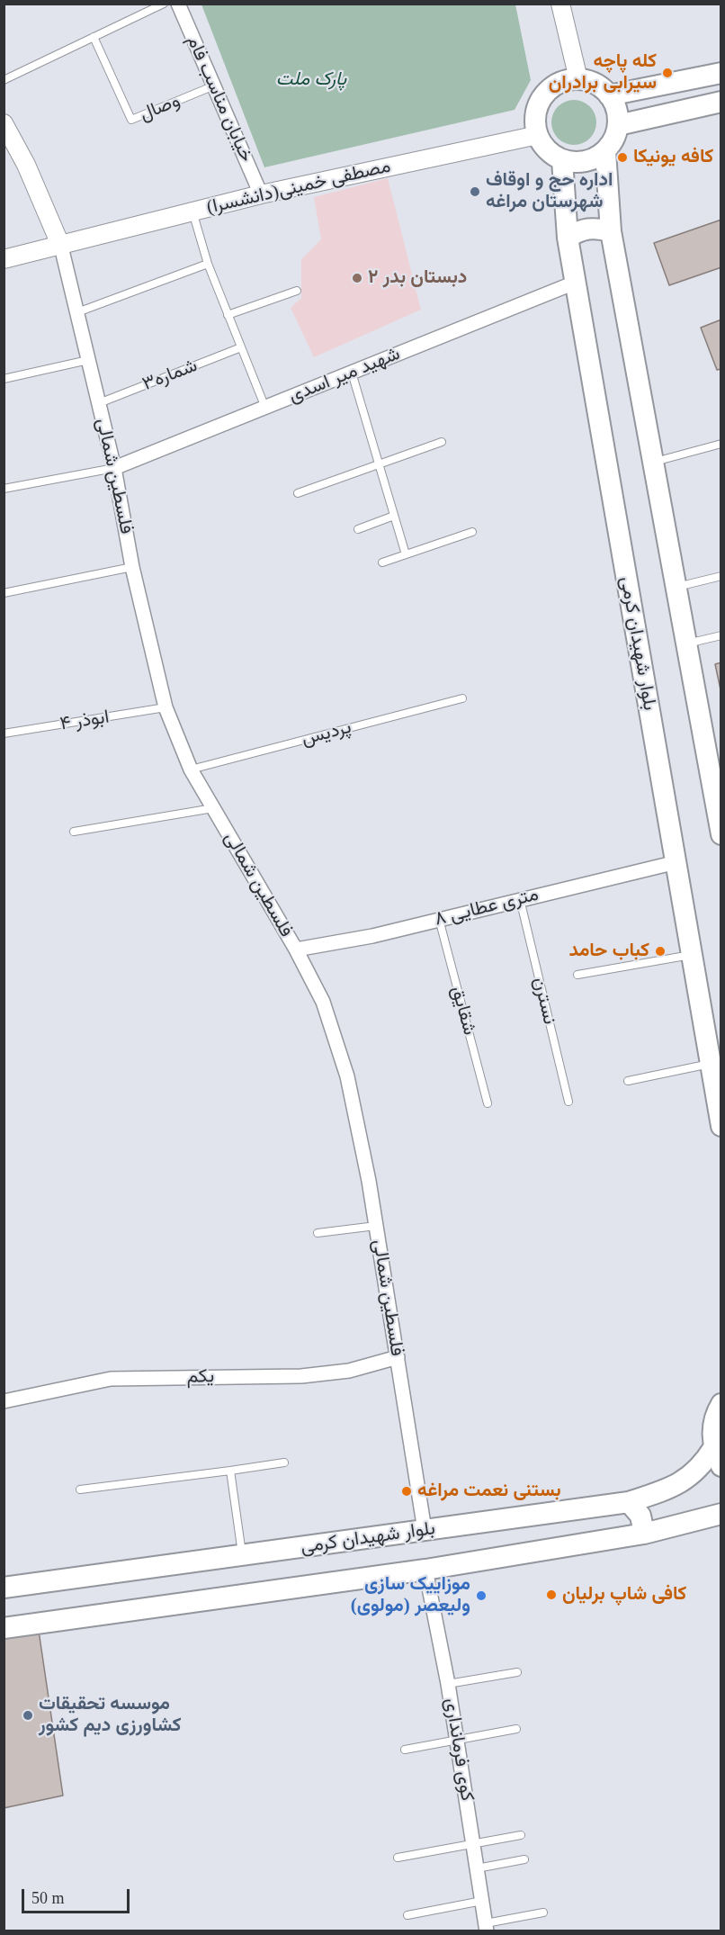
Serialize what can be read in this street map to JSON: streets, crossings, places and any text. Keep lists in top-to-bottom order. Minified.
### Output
{"streets":{"main road":["بلوار شهیدان کرمی"],"street":["خیابان مناسب فام","(دانشسرا)مصطفی خمینی","شهید میر اسدی","فلسطین شمالی","۸ متری عطایی","یکم","کوی فرمانداری"],"lane":["وصال","شماره۳","ابوذر ۴","پردیس","نسترن","شقایق"]},"crossings":[["خیابان مناسب فام","وصال"],["خیابان مناسب فام","(دانشسرا)مصطفی خمینی"],["(دانشسرا)مصطفی خمینی","فلسطین شمالی"],["(دانشسرا)مصطفی خمینی","بلوار شهیدان کرمی"],["شماره۳","فلسطین شمالی"],["شهید میر اسدی","فلسطین شمالی"],["شهید میر اسدی","بلوار شهیدان کرمی"],["فلسطین شمالی","بلوار شهیدان کرمی"],["فلسطین شمالی","ابوذر ۴"],["فلسطین شمالی","پردیس"],["فلسطین شمالی","۸ متری عطایی"],["فلسطین شمالی","یکم"],["بلوار شهیدان کرمی","۸ متری عطایی"],["بلوار شهیدان کرمی","کوی فرمانداری"],["۸ متری عطایی","نسترن"],["۸ متری عطایی","شقایق"]],"parks":["پارک ملت"],"places":["کله پاچه سیرابی برادران","کافه یونیکا","اداره حج و اوقاف شهرستان مراغه","دبستان بدر ۲","کباب حامد","بستنی نعمت مراغه","کافی شاپ برلیان","موزاییک سازی ولیعصر (مولوی)","موسسه تحقیقات کشاورزی دیم کشور"],"scale_bar":"50 m"}
